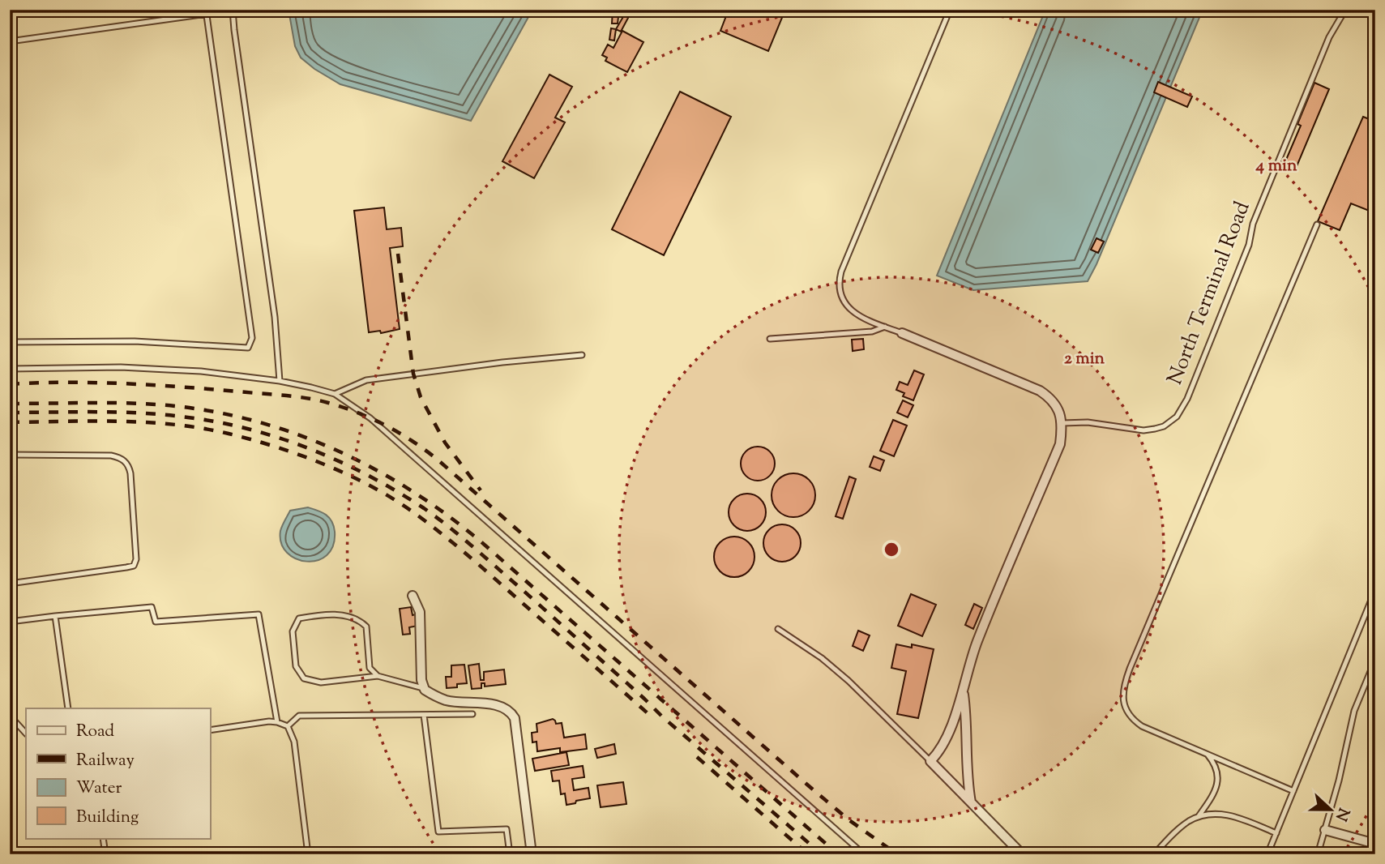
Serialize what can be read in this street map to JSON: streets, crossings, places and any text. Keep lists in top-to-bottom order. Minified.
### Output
{"streets":{"lane":["North Terminal Road"]},"legend":["Road","Railway","Water","Building"],"north":"right","rings":["4 min","2 min"]}
